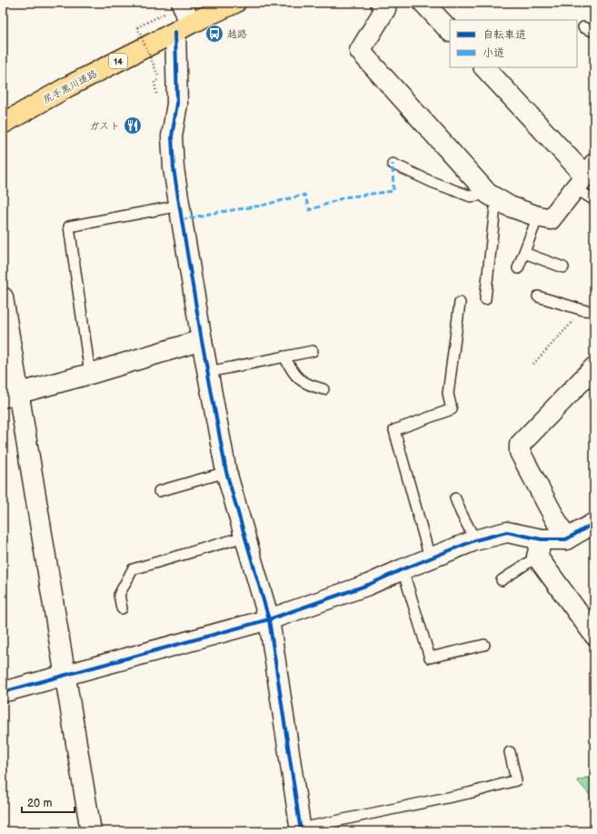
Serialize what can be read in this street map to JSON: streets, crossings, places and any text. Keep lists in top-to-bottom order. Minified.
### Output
{"streets":{"main road":["14","尻手黒川道路"]},"places":{"bus stop":["越路"],"restaurant":["ガスト"]},"legend":["自転車道","小道"],"scale_bar":"20 m"}
